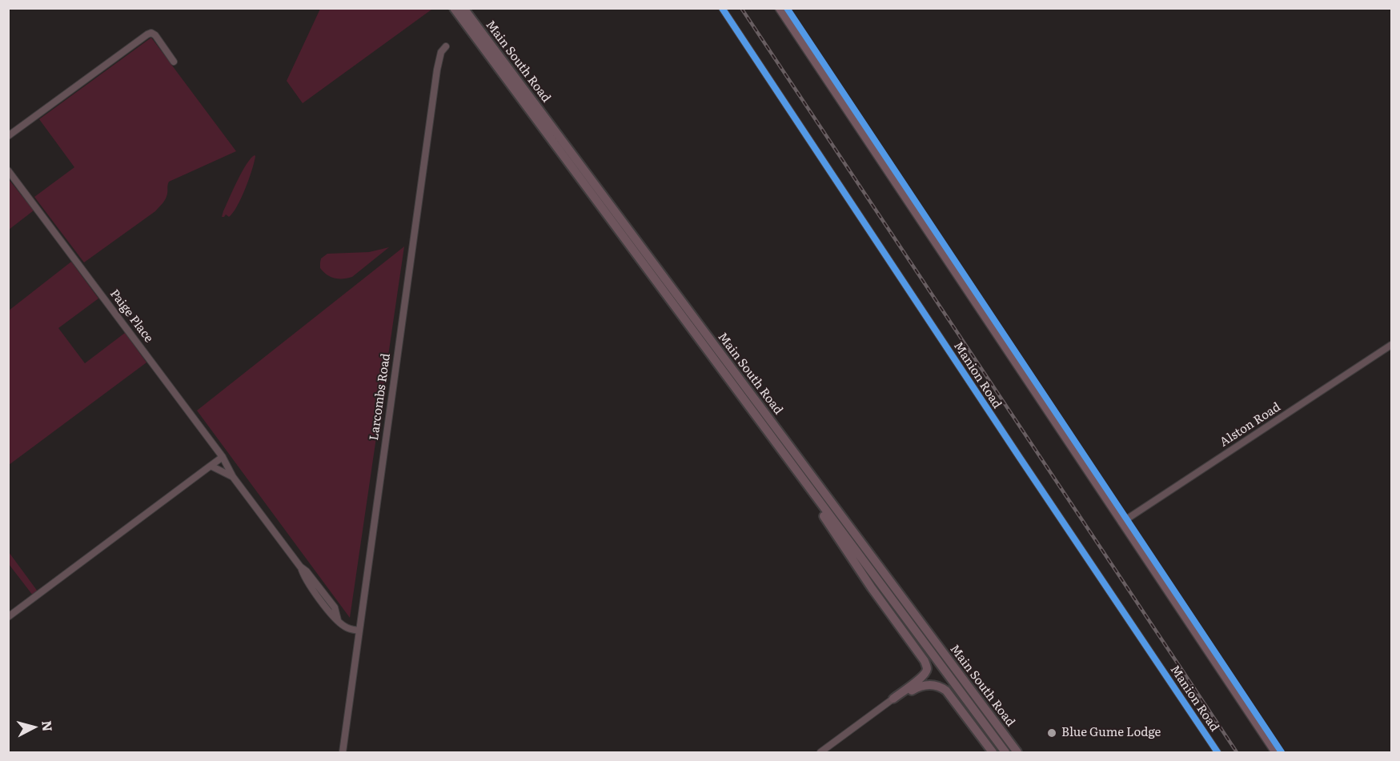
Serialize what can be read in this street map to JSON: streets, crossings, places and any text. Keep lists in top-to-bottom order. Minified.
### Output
{"streets":{"highway":["Main South Road"],"street":["Paige Place","Manion Road","Larcombs Road","Alston Road"]},"crossings":[["Paige Place","Larcombs Road"]],"places":["Blue Gume Lodge"],"north":"right"}
